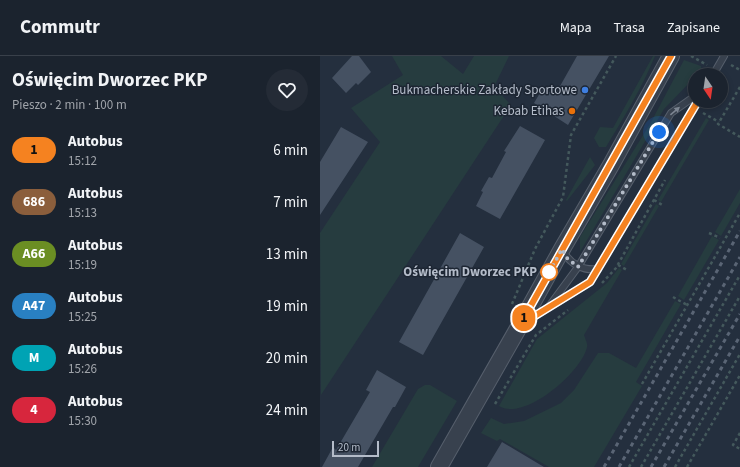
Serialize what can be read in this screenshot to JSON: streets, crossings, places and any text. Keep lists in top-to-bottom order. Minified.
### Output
{"places":["Bukmacherskie Zakłady Sportowe","Kebab Etihas","Oświęcim Dworzec PKP"],"lines":["bus line 1"],"scale_bar":"20 m","north":"bottom","page":{"header":"Commutr","nav":["Mapa","Trasa","Zapisane"],"heading":["Oświęcim Dworzec PKP","Pieszo · 2 min · 100 m"],"on_map":"1","list":[{"mark":"1","name":"Autobus","note":"15:12","value":"6 min"},{"mark":"686","name":"Autobus","note":"15:13","value":"7 min"},{"mark":"A66","name":"Autobus","note":"15:19","value":"13 min"},{"mark":"A47","name":"Autobus","note":"15:25","value":"19 min"},{"mark":"M","name":"Autobus","note":"15:26","value":"20 min"},{"mark":"4","name":"Autobus","note":"15:30","value":"24 min"}],"scale":"20 m"}}
